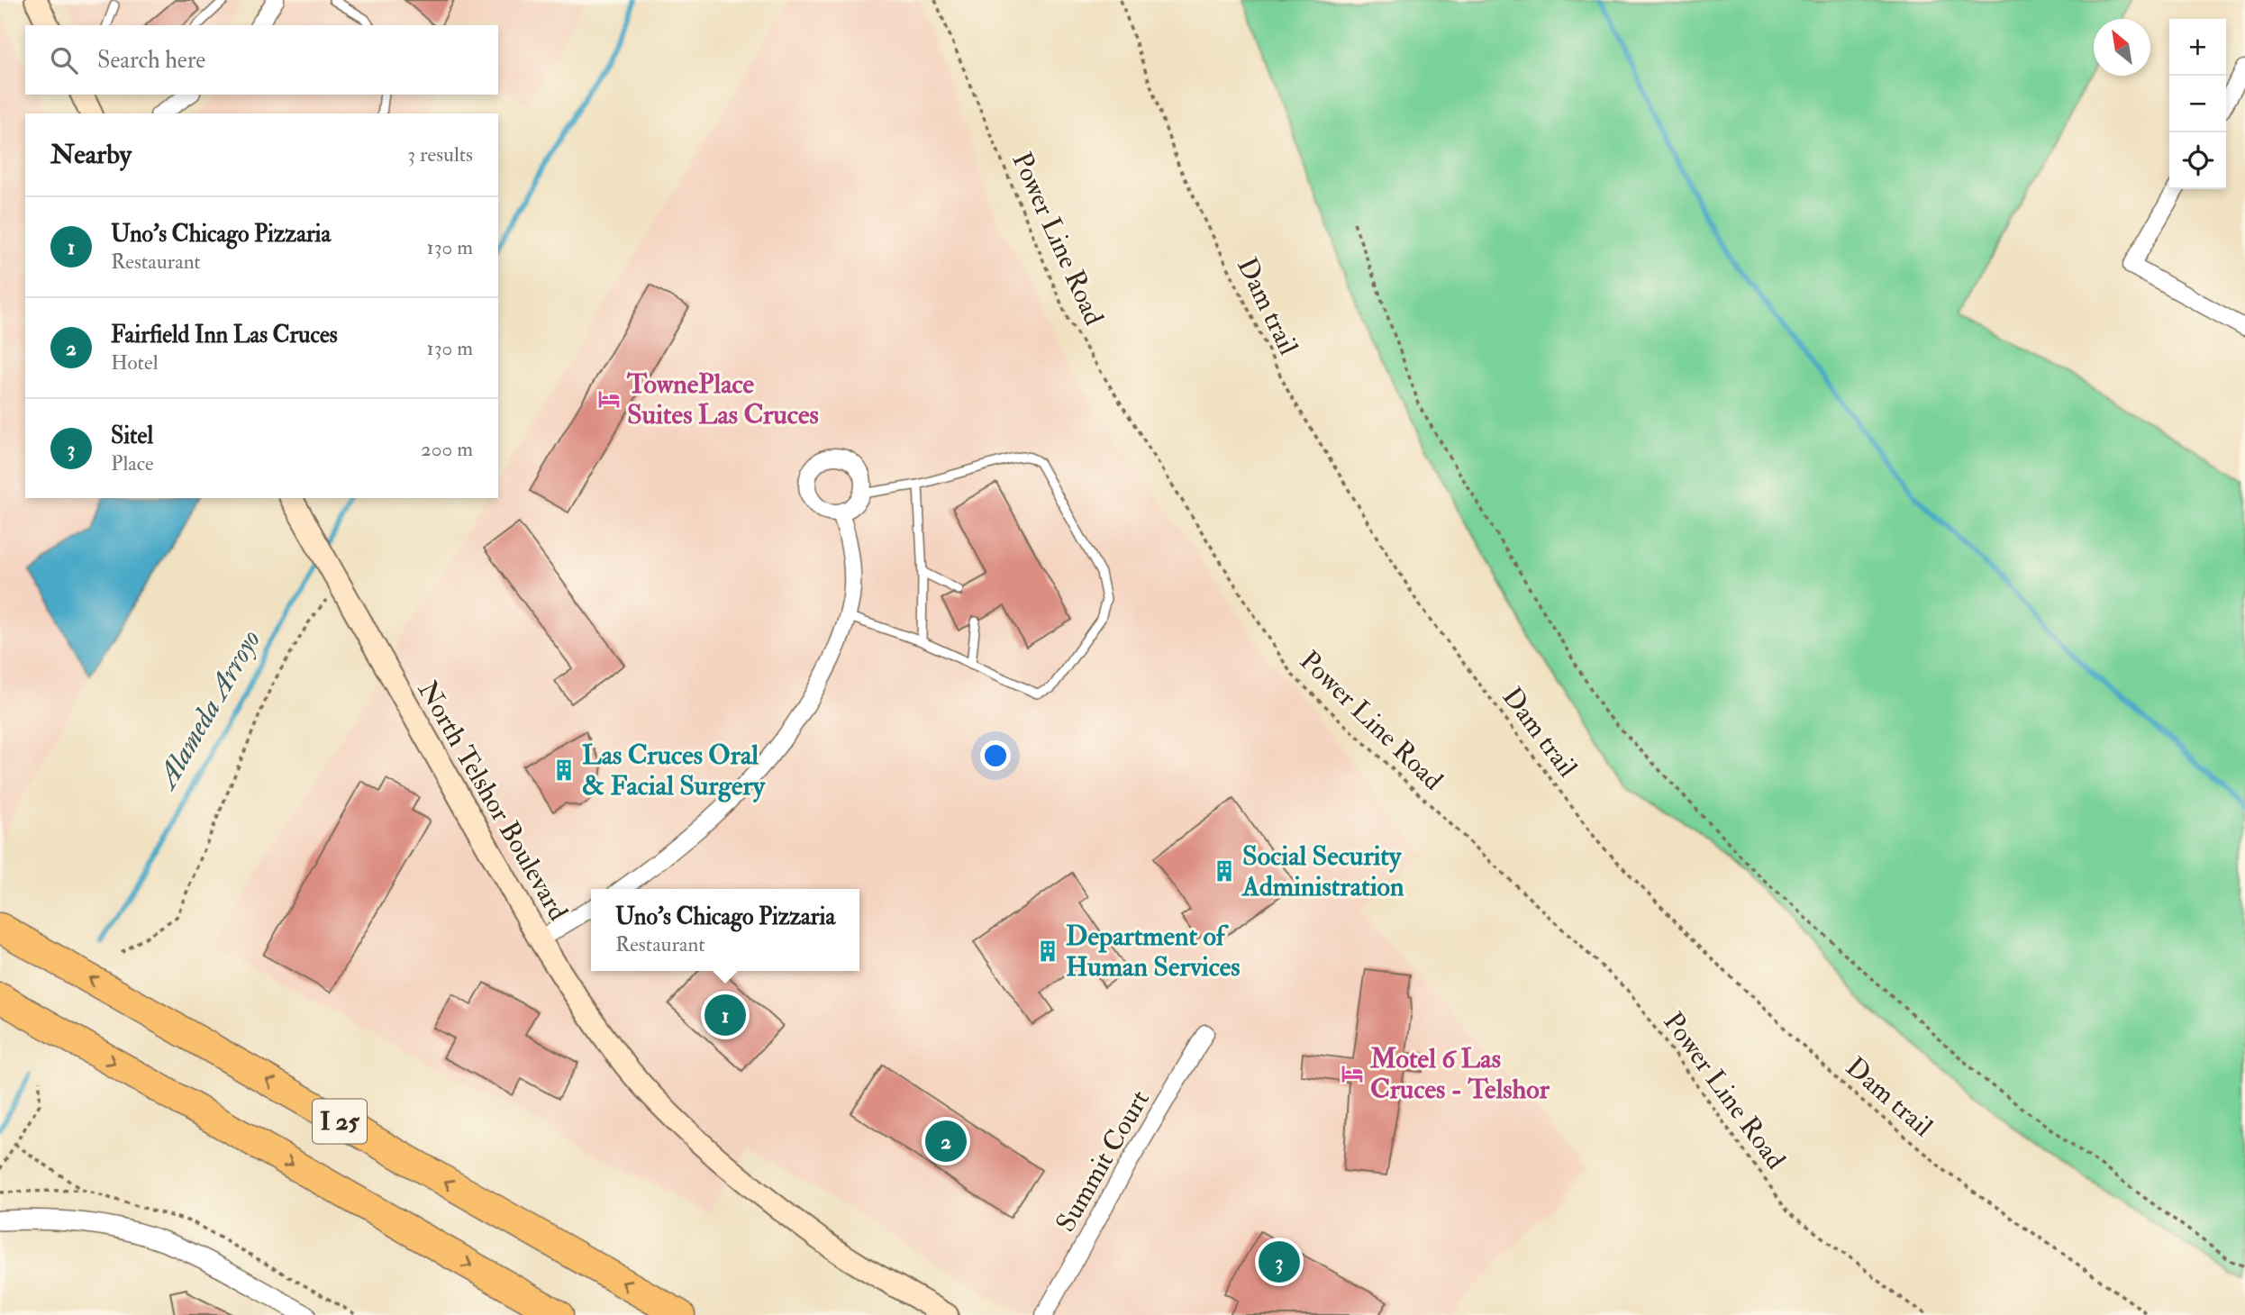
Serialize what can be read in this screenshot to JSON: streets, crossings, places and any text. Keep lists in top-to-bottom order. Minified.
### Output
{"streets":{"highway":["I 25"],"main road":["North Telshor Boulevard"],"street":["Summit Court"],"path":["Power Line Road","Dam trail"]},"water":["Alameda Arroyo"],"places":{"hotel":["TownePlace Suites Las Cruces","Motel 6 Las Cruces - Telshor"],"building":["Las Cruces Oral & Facial Surgery","Social Security Administration","Department of Human Services"]},"north":"top left","page":{"map_buttons":["+","−"],"search":"Search here","heading":["Nearby","3 results"],"list":[{"mark":"1","name":"Uno's Chicago Pizzaria","note":"Restaurant","value":"130 m"},{"mark":"2","name":"Fairfield Inn Las Cruces","note":"Hotel","value":"130 m"},{"mark":"3","name":"Sitel","note":"Place","value":"200 m"}],"popup":["Uno's Chicago Pizzaria","Restaurant"],"pins":["1","2","3"]}}
